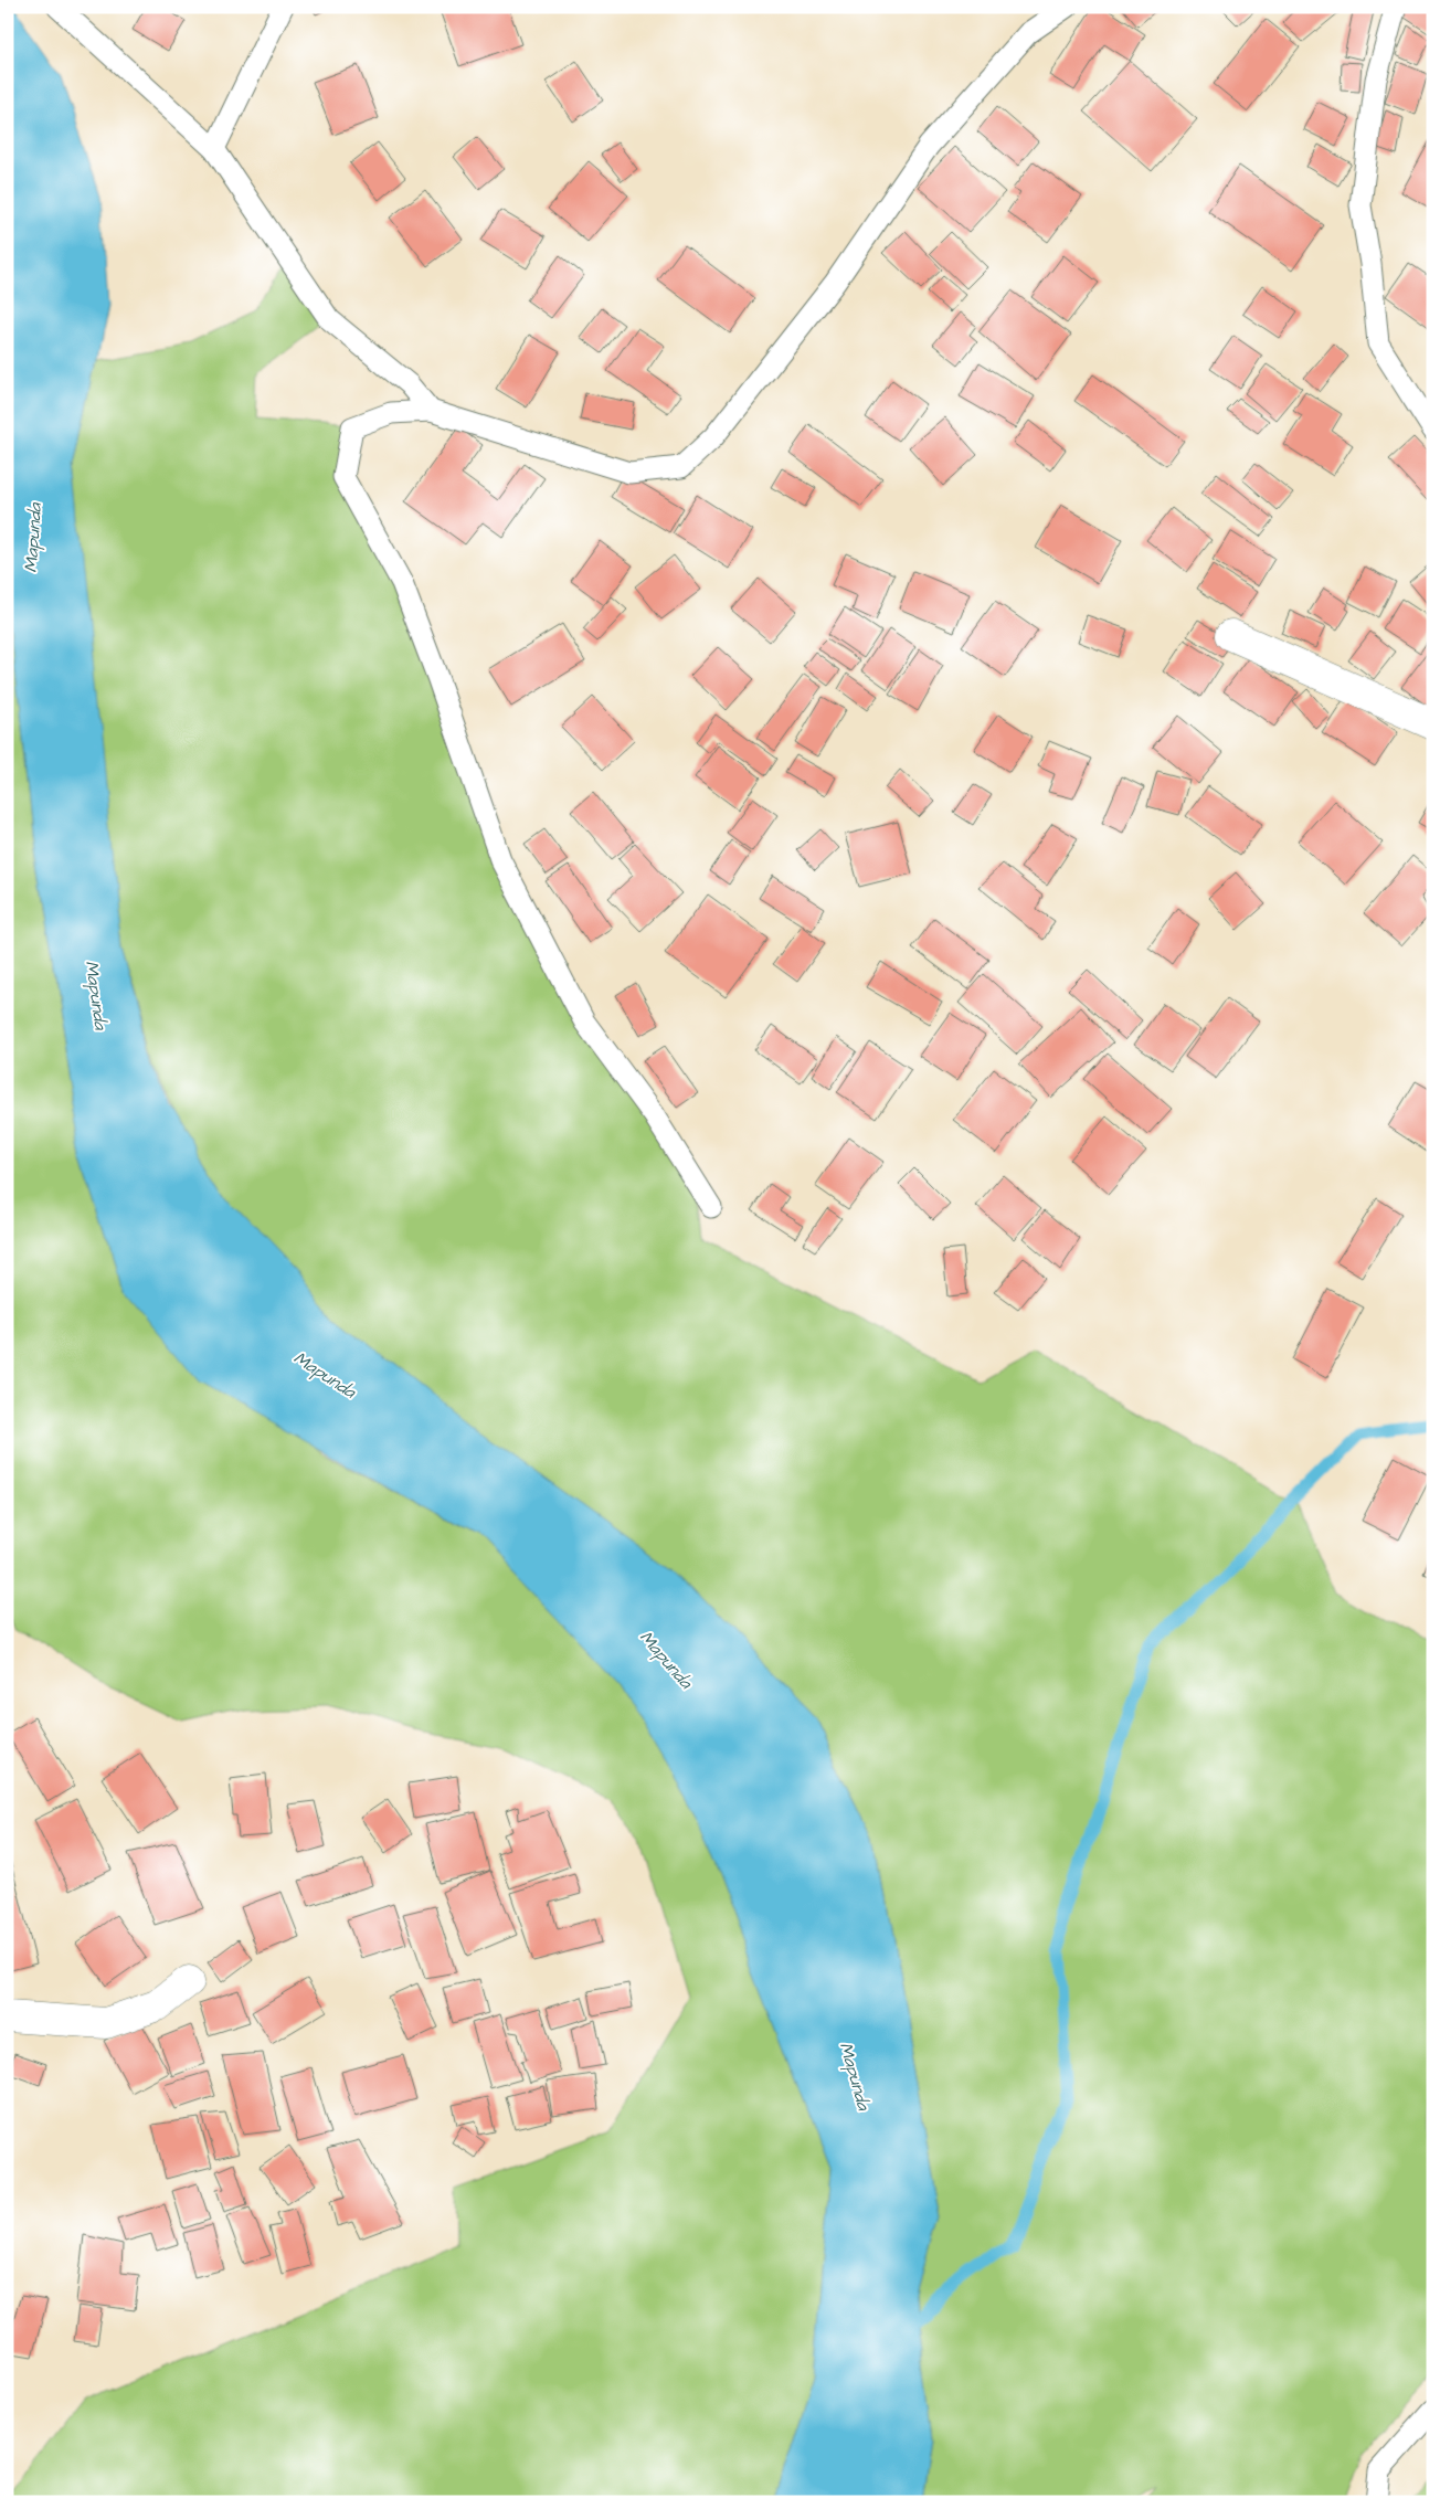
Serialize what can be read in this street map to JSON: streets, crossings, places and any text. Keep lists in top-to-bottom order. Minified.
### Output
{"water":["Mapunda"]}
